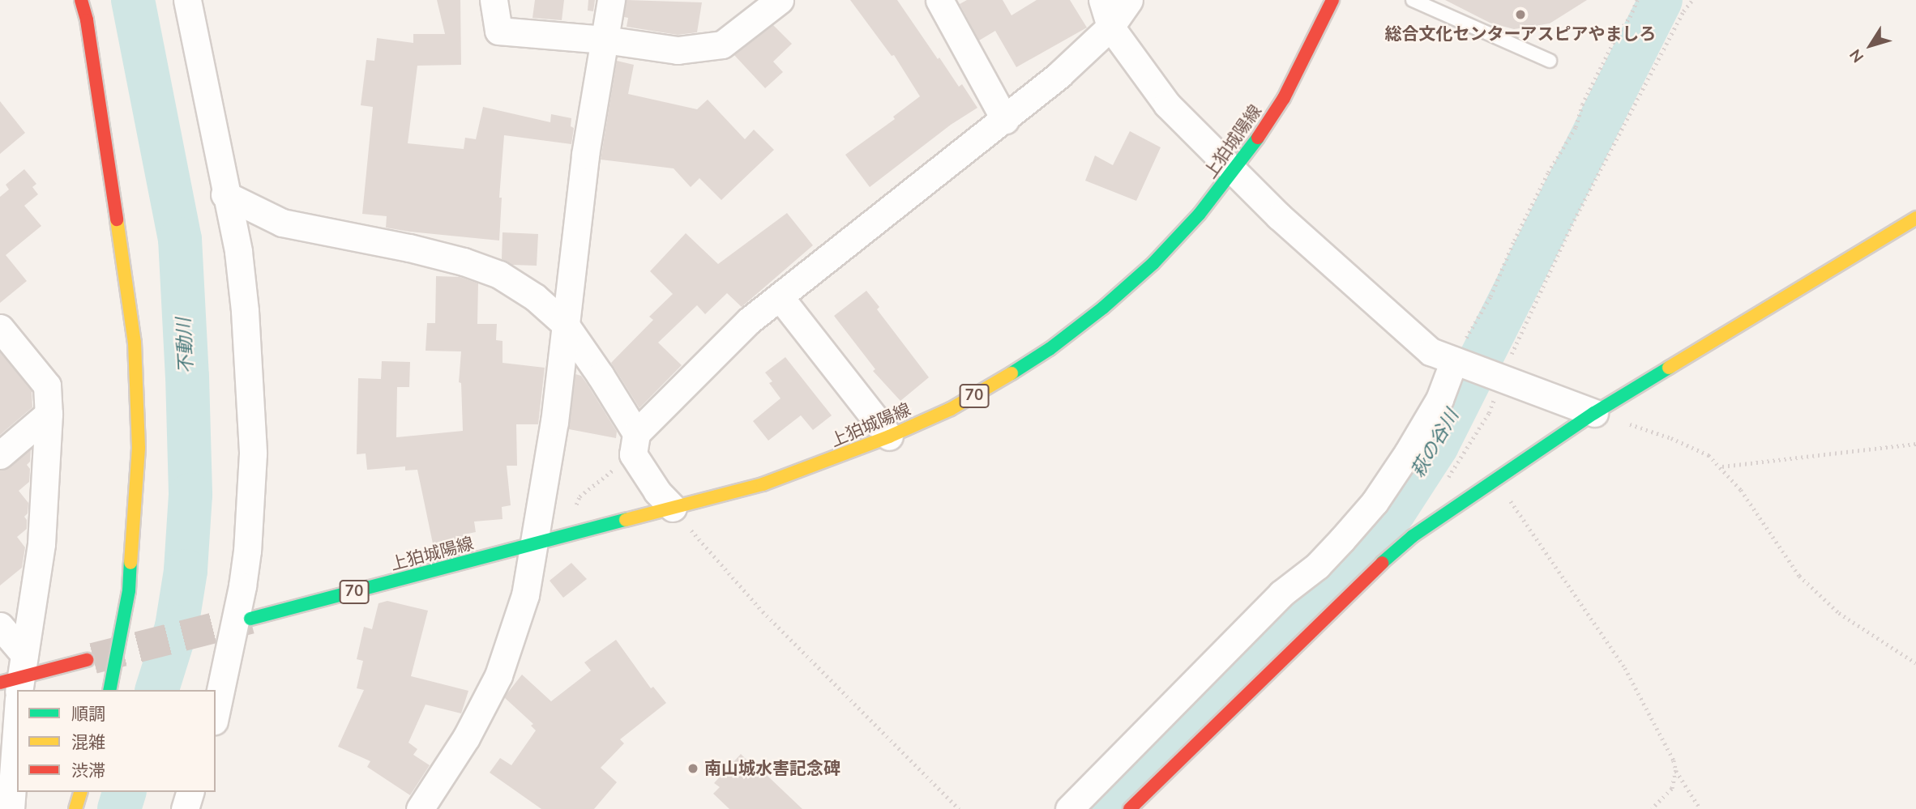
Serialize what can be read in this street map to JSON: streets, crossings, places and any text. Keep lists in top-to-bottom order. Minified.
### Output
{"streets":{"street":["上狛城陽線","70"]},"water":["不動川","萩の谷川"],"places":["総合文化センターアスピアやましろ","南山城水害記念碑"],"legend":["順調","混雑","渋滞"],"north":"bottom left"}
